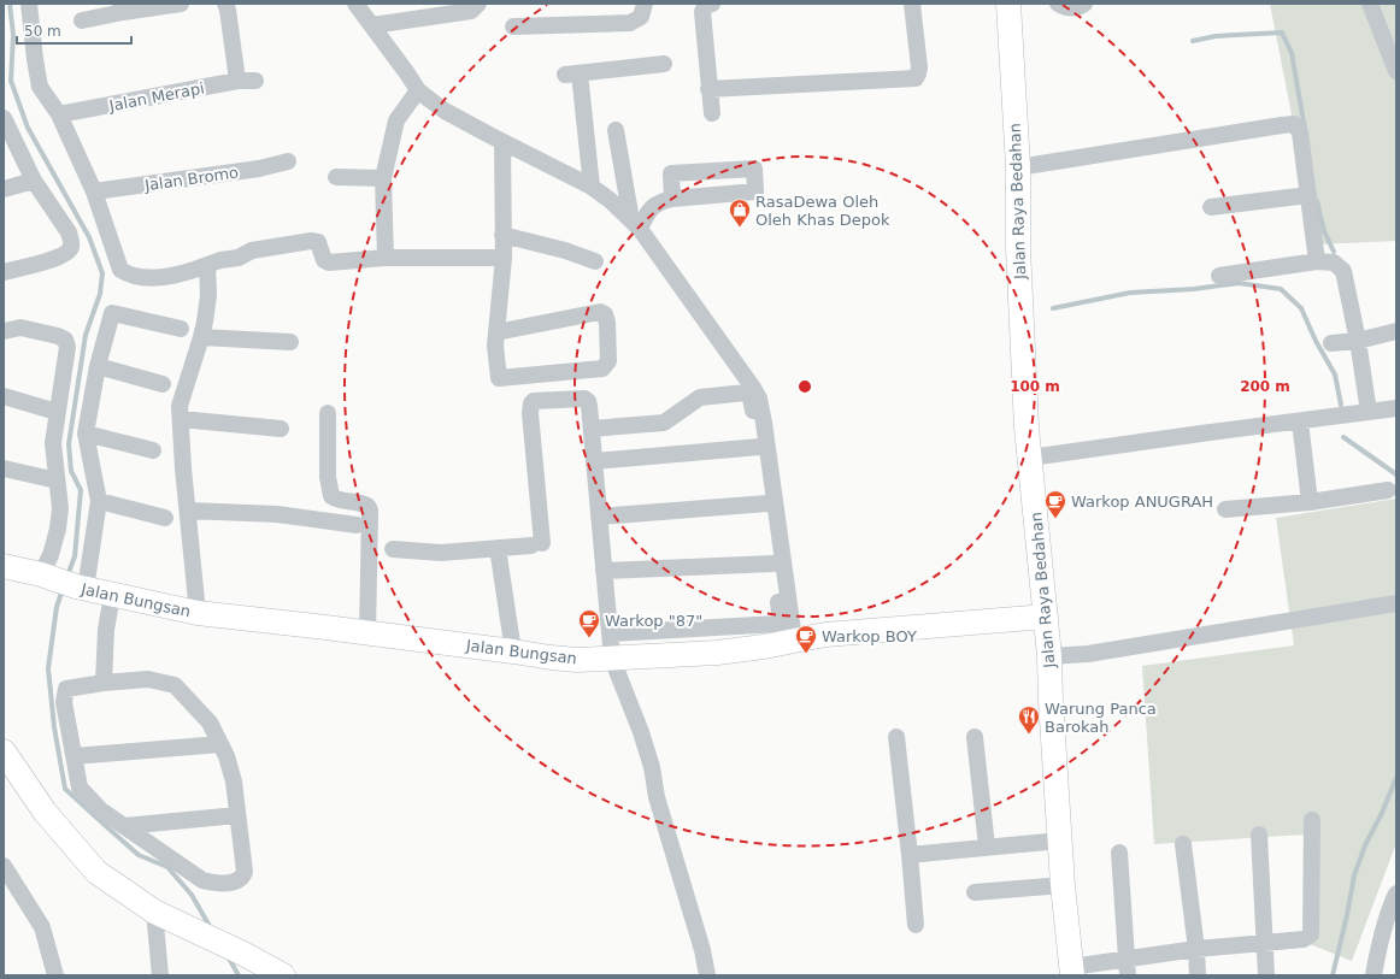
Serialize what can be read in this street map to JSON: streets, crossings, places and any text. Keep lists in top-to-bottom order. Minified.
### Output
{"streets":{"street":["Jalan Merapi","Jalan Bromo","Jalan Raya Bedahan","Jalan Bungsan"]},"crossings":[["Jalan Raya Bedahan","Jalan Bungsan"]],"places":{"shop":["RasaDewa Oleh Oleh Khas Depok"],"cafe":["Warkop ANUGRAH","Warkop \"87\"","Warkop BOY"],"restaurant":["Warung Panca Barokah"]},"scale_bar":"50 m","rings":["100 m","200 m"]}
